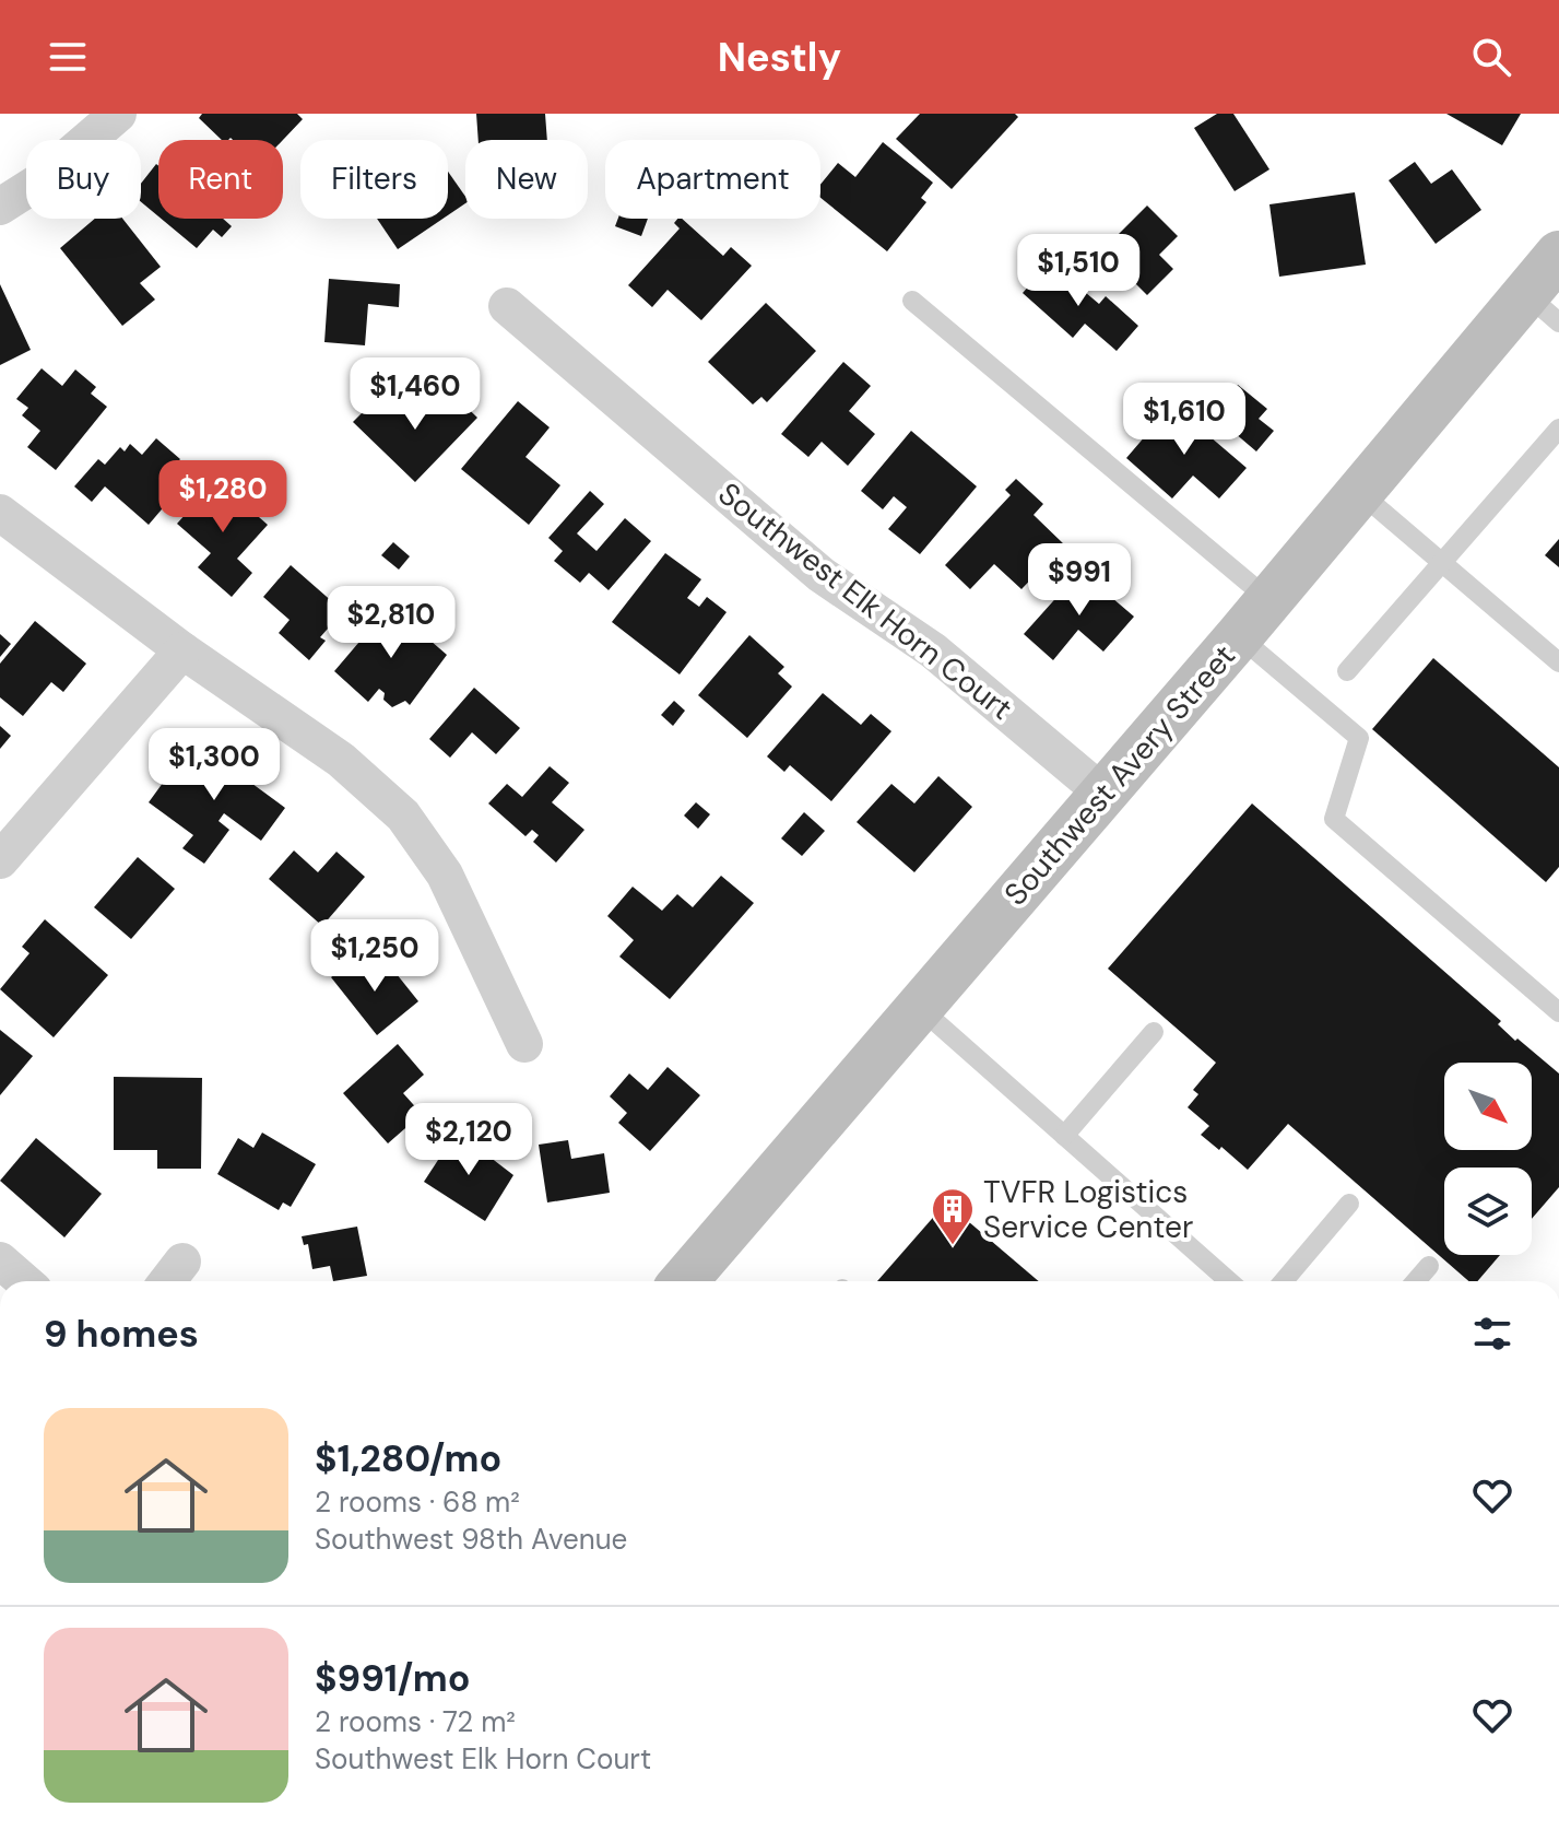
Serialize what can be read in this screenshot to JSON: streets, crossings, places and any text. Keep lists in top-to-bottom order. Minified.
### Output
{"streets":{"main road":["Southwest Avery Street"],"street":["Southwest Elk Horn Court"]},"crossings":[["Southwest Elk Horn Court","Southwest Avery Street"]],"places":{"building":["TVFR Logistics Service Center"]},"north":"bottom right","page":{"header":"Nestly","chip":["Buy","Rent","Filters","New","Apartment"],"price":["$1,510","$1,460","$1,610","$1,280","$991","$2,810","$1,300","$1,250","$2,120"],"heading":"9 homes","list":[{"name":"$1,280/mo","note":"2 rooms · 68 m² · Southwest 98th Avenue"},{"name":"$991/mo","note":"2 rooms · 72 m² · Southwest Elk Horn Court"}]}}
